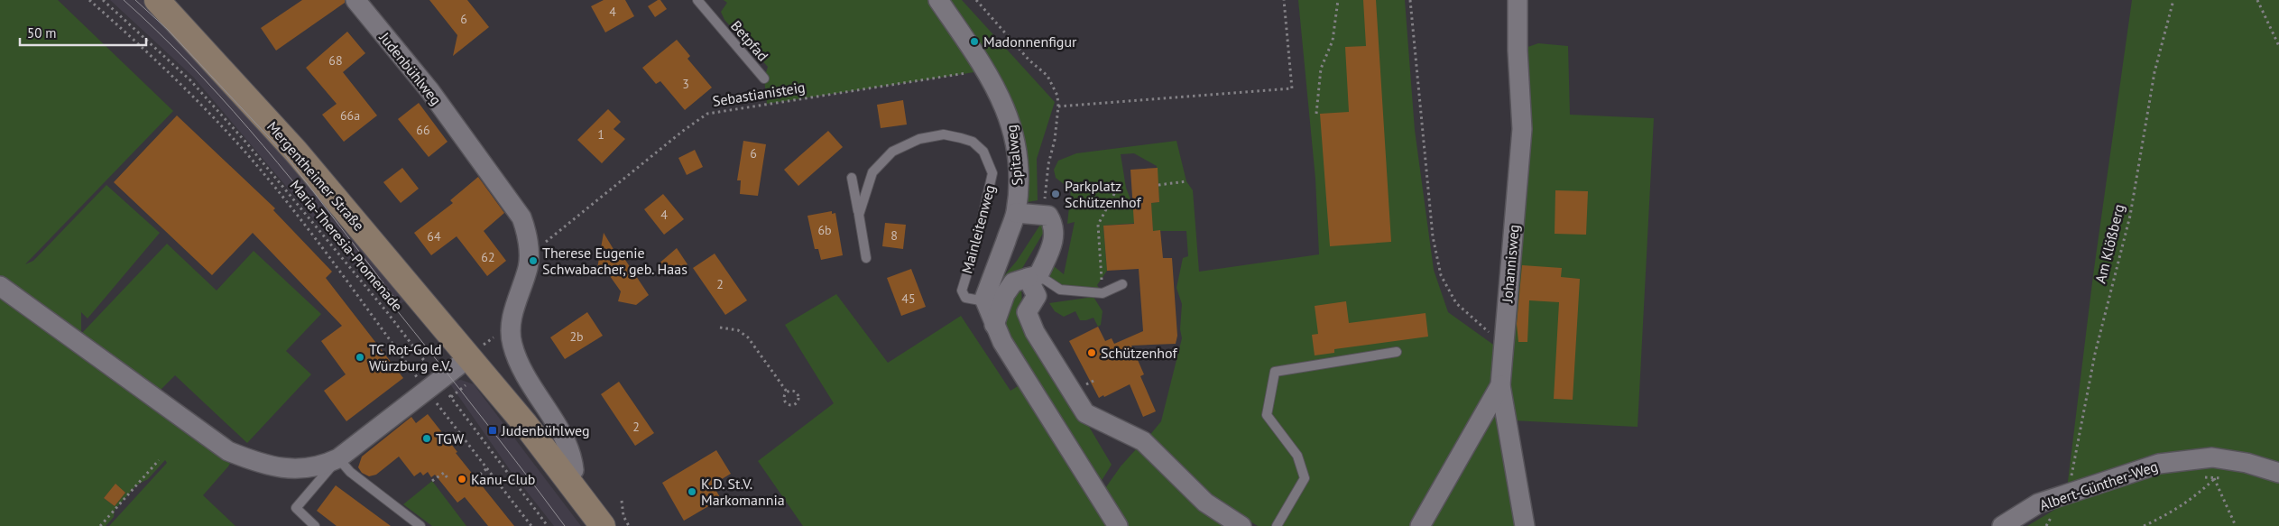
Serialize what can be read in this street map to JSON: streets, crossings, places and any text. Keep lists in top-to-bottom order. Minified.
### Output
{"streets":{"main road":["Mergentheimer Straße"],"street":["Judenbühlweg","Spitalweg","Johannisweg","Albert-Günther-Weg"],"lane":["Betpfad","Mainleitenweg"],"path":["Sebastianisteig","Am Klößberg","Maria-Theresia-Promenade"]},"crossings":[["Judenbühlweg","Sebastianisteig"],["Judenbühlweg","Mergentheimer Straße"],["Sebastianisteig","Spitalweg"],["Spitalweg","Mainleitenweg"],["Am Klößberg","Albert-Günther-Weg"]],"places":{"other":["Madonnenfigur","Parkplatz Schützenhof","Therese Eugenie Schwabacher, geb. Haas","Schützenhof","TC Rot-Gold Würzburg e.V.","TGW","Kanu-Club","K.D. St.V. Markomannia"],"transit":["Judenbühlweg"]},"house_numbers":["4","6","68","3","66a","66","1","6","4","6b","8","64","62","2","45","2b","2"],"scale_bar":"50 m"}
